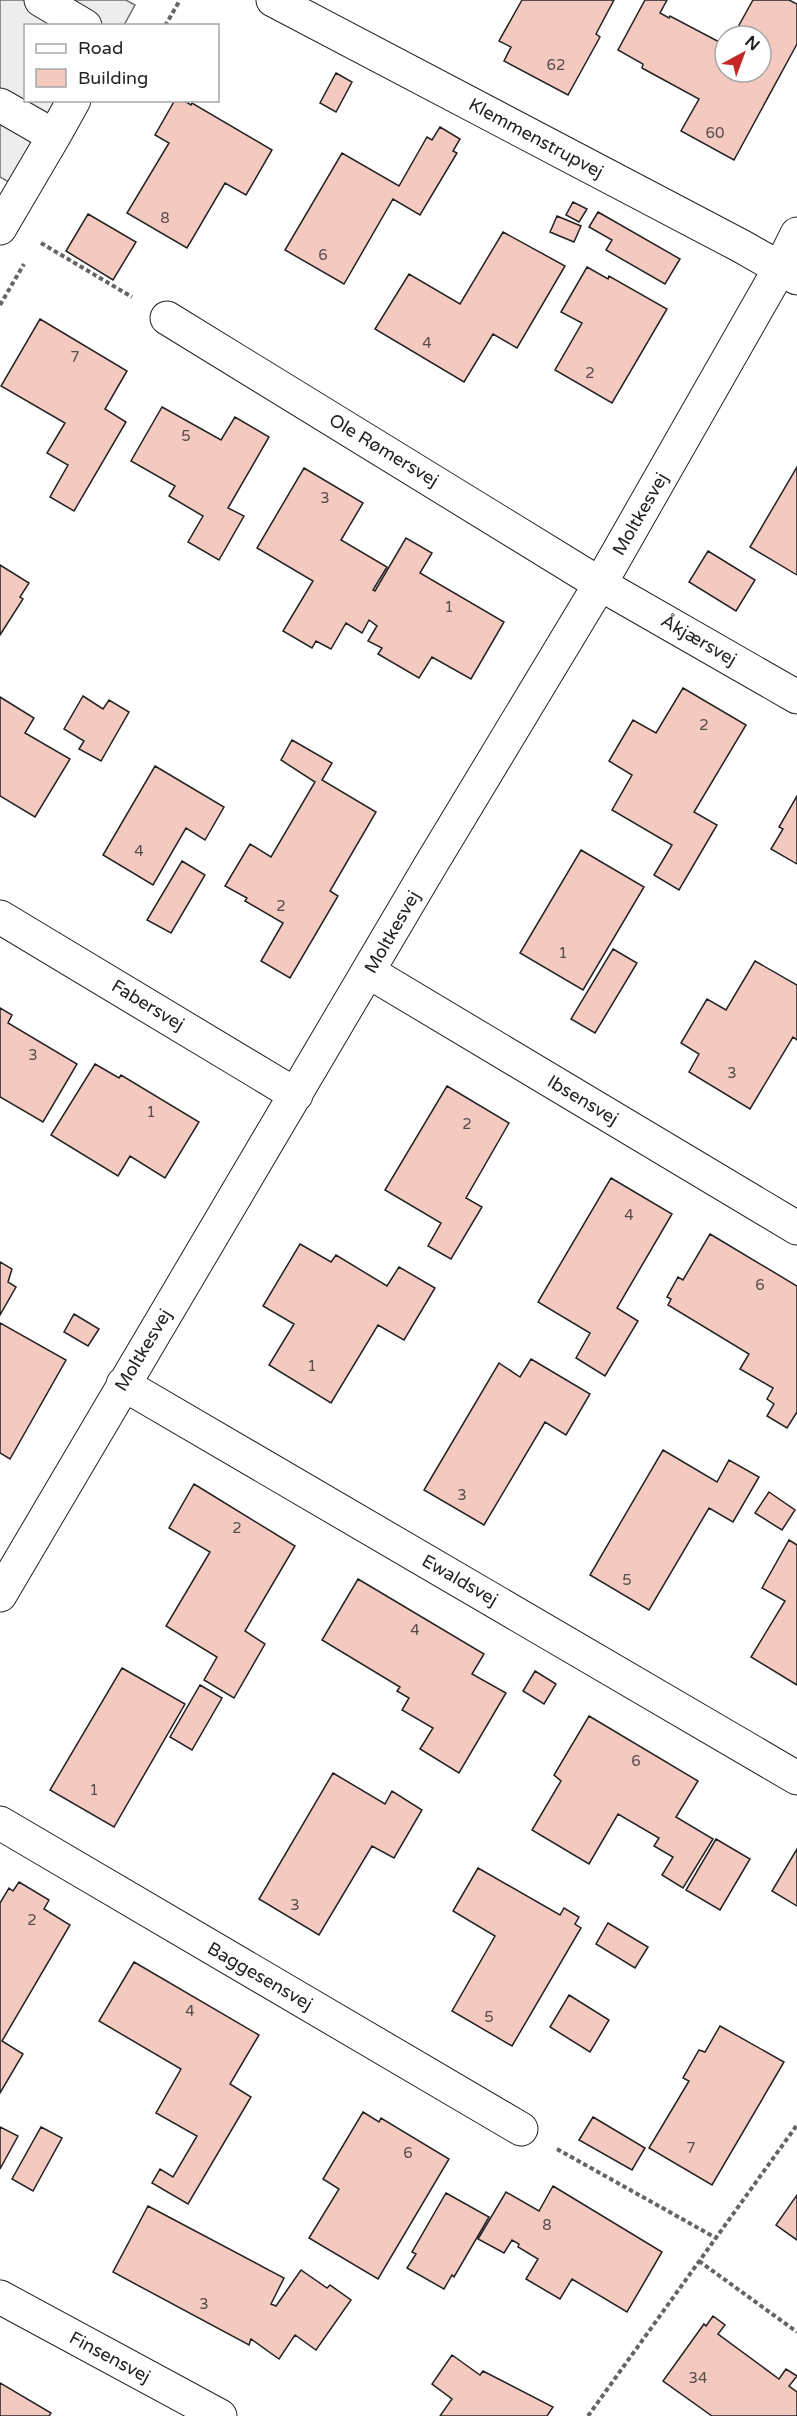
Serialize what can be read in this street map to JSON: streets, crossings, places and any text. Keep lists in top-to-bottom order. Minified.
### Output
{"streets":{"street":["Klemmenstrupvej","Ole Rømersvej","Moltkesvej","Åkjærsvej","Fabersvej","Ibsensvej","Ewaldsvej","Baggesensvej","Finsensvej"]},"crossings":[["Klemmenstrupvej","Moltkesvej"],["Ole Rømersvej","Moltkesvej"],["Ole Rømersvej","Åkjærsvej"],["Moltkesvej","Åkjærsvej"],["Moltkesvej","Fabersvej"],["Moltkesvej","Ibsensvej"],["Moltkesvej","Ewaldsvej"]],"house_numbers":["62","60","8","6","4","7","2","5","3","1","2","4","2","1","3","3","1","2","4","6","1","3","2","5","4","6","1","3","2","4","5","7","6","8","3","34"],"legend":["Road","Building"],"north":"top right"}
